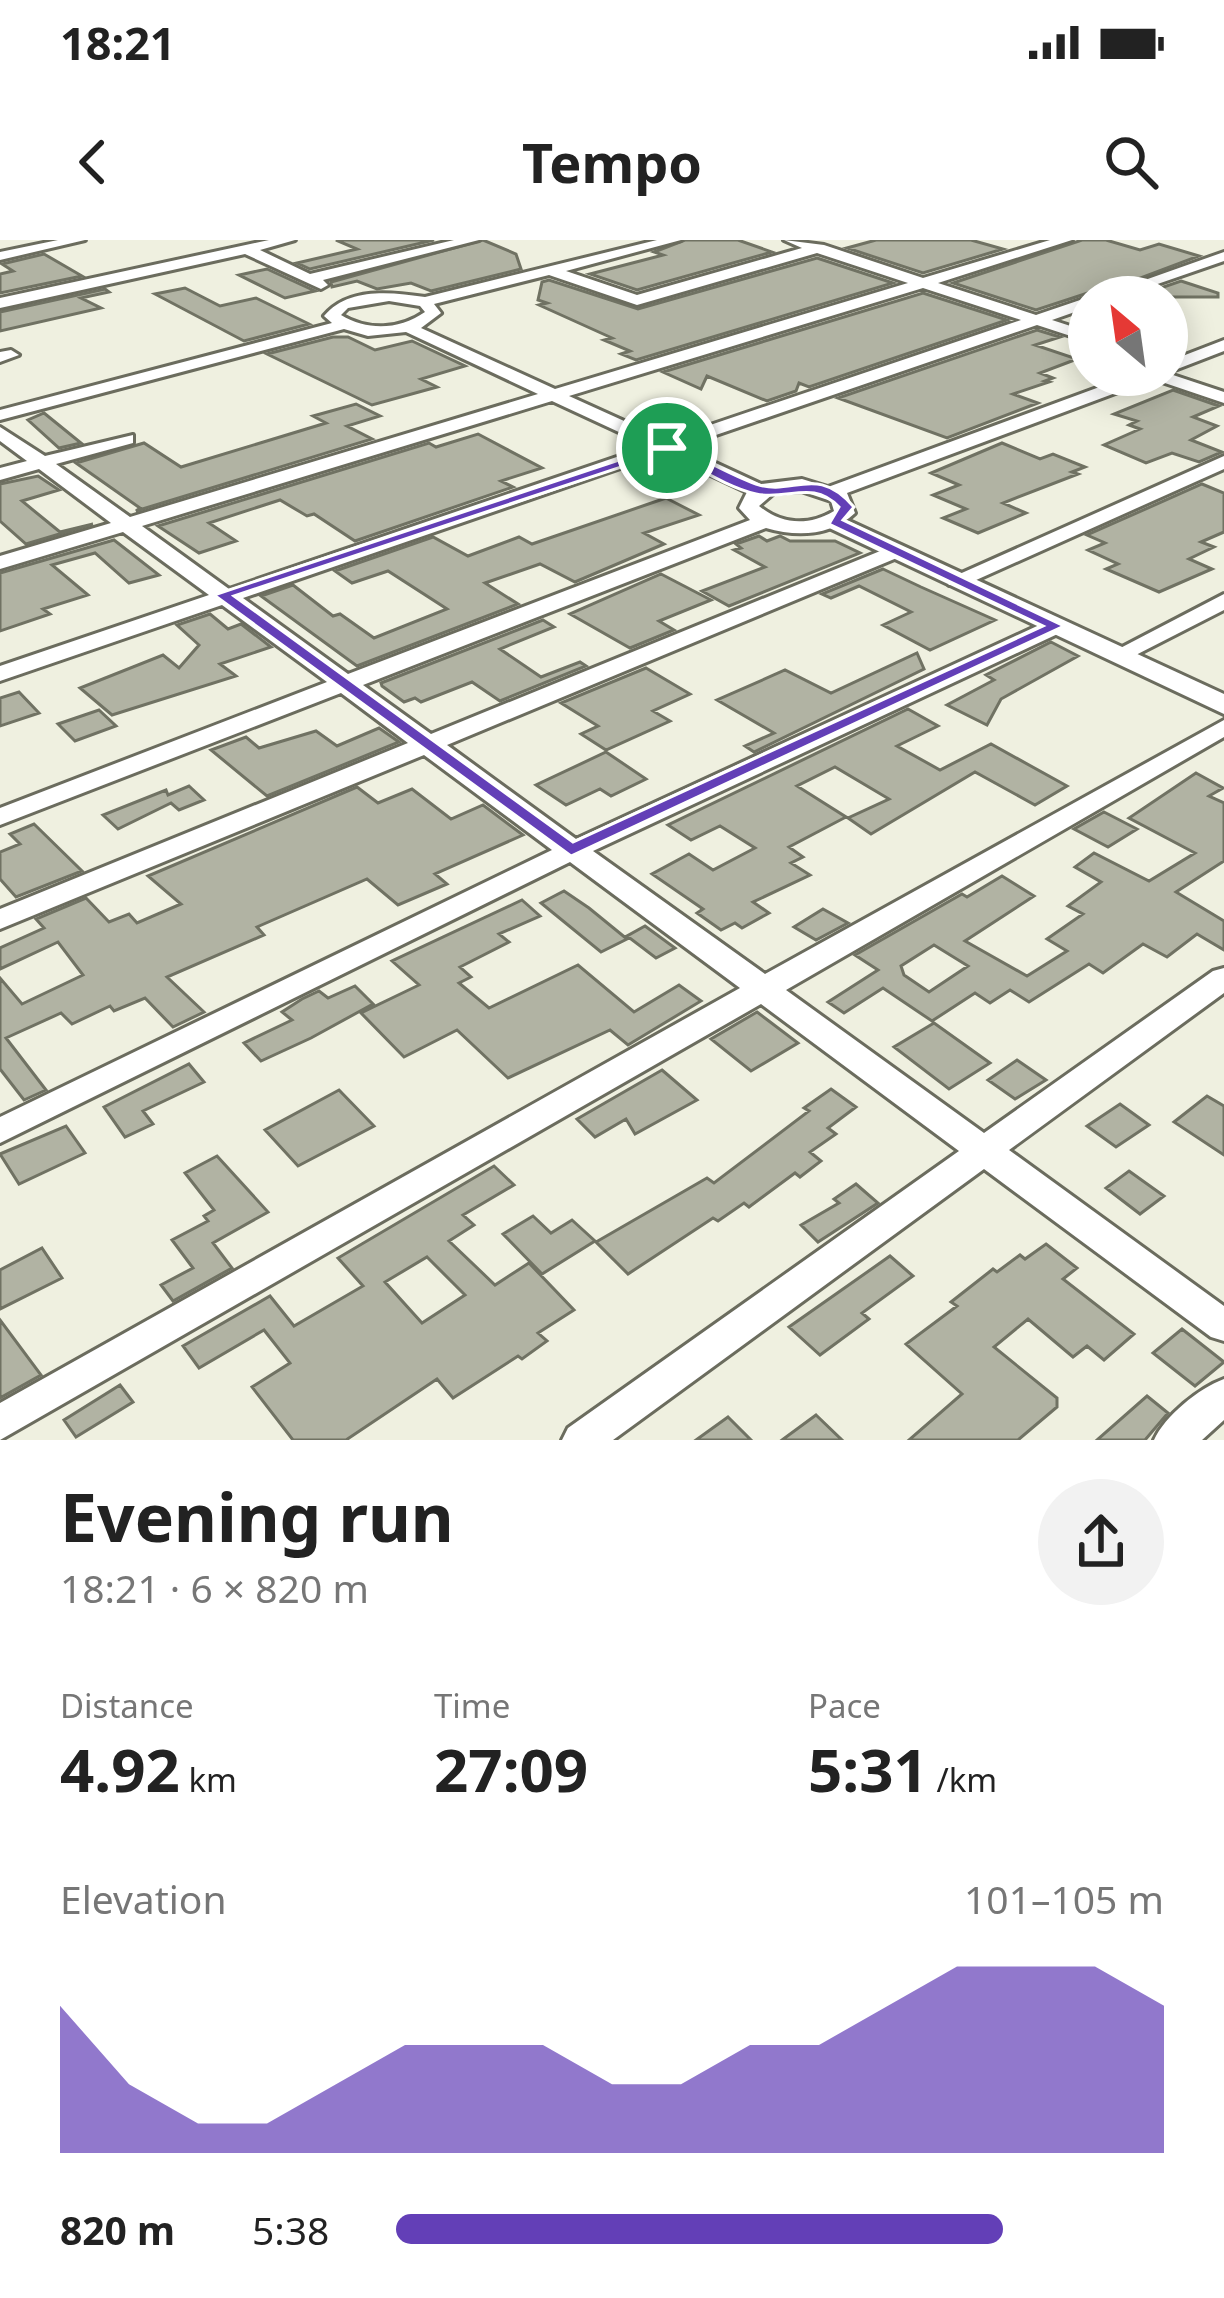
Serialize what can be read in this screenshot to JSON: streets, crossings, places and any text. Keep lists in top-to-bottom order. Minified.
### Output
{"north":"top left","page":{"status":"18:21","header":"Tempo","heading":["Evening run","18:21 · 6 × 820 m"],"stats":[["Distance","4.92 km"],["Time","27:09"],["Pace","5:31 /km"]],"chart":["Elevation","101–105 m"],"list":[{"name":"820 m","note":"5:38"}]}}
